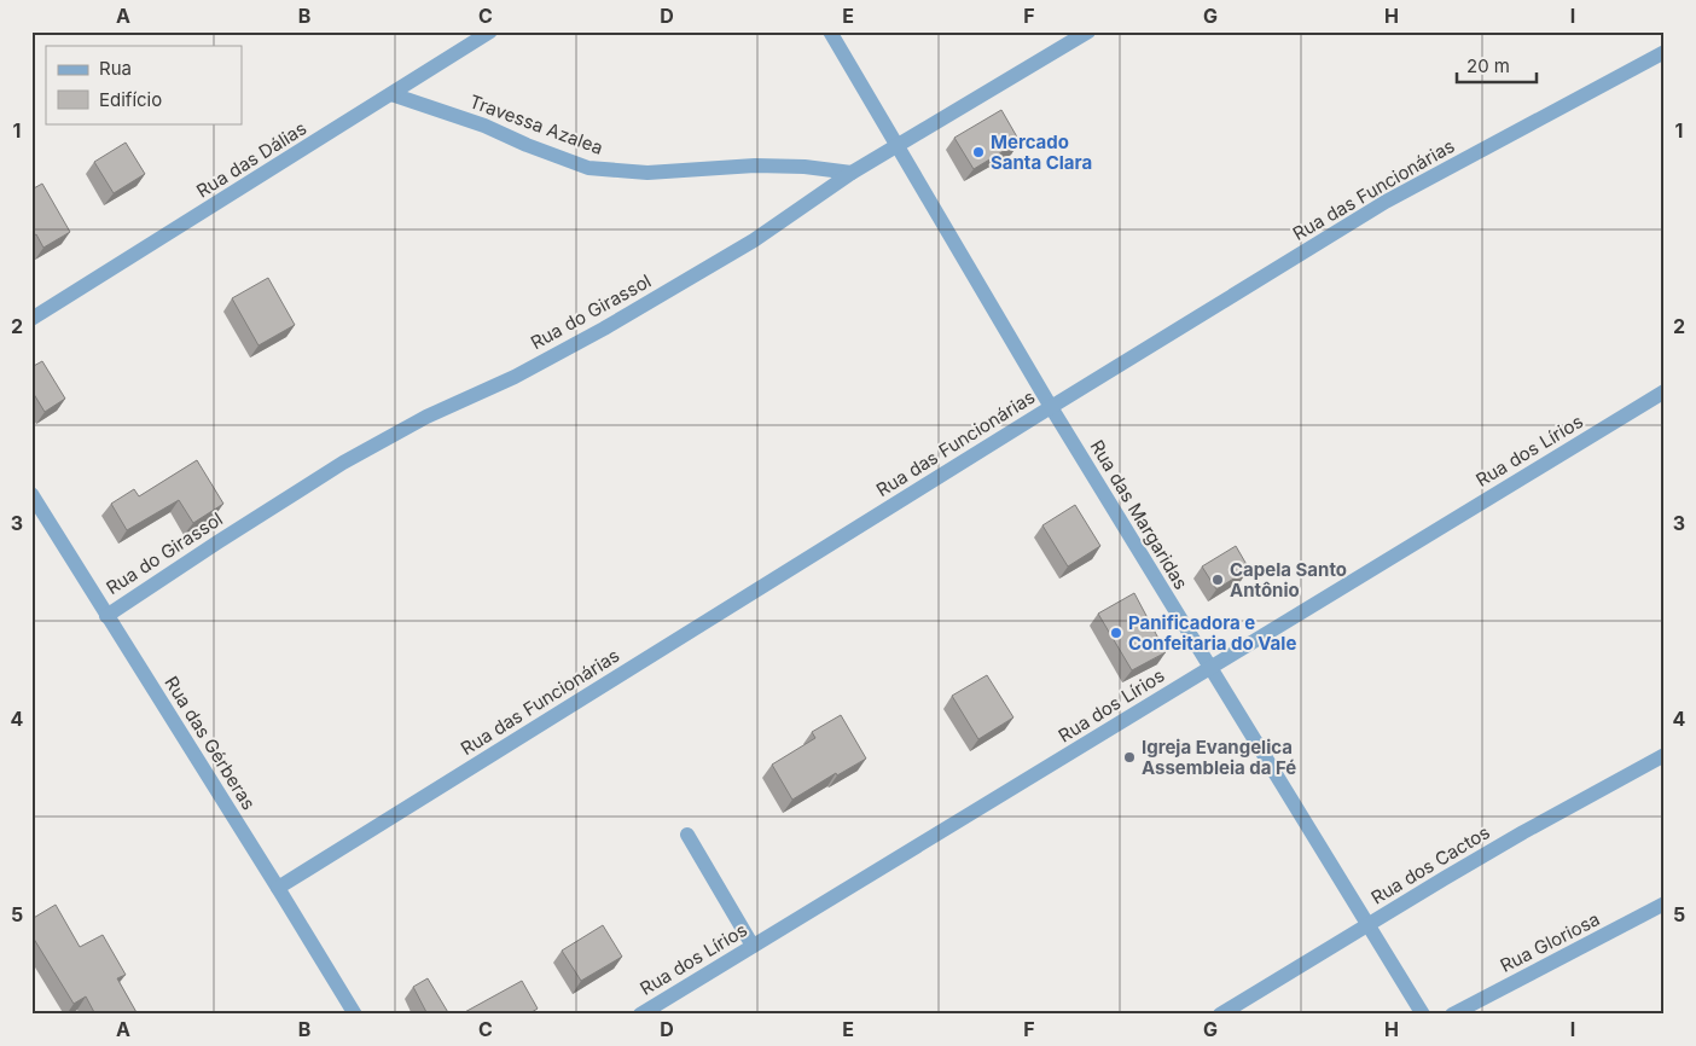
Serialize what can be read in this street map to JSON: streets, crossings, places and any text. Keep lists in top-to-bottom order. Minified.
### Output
{"streets":{"street":["Travessa Azalea","Rua das Dálias","Rua das Funcionárias","Rua do Girassol","Rua dos Lírios","Rua das Margaridas","Rua das Gérberas","Rua dos Cactos","Rua Gloriosa"]},"crossings":[["Travessa Azalea","Rua das Dálias"],["Travessa Azalea","Rua do Girassol"],["Rua das Funcionárias","Rua das Margaridas"],["Rua das Funcionárias","Rua das Gérberas"],["Rua do Girassol","Rua das Margaridas"],["Rua do Girassol","Rua das Gérberas"],["Rua dos Lírios","Rua das Margaridas"],["Rua das Margaridas","Rua dos Cactos"]],"places":["Mercado Santa Clara","Capela Santo Antônio","Panificadora e Confeitaria do Vale","Igreja Evangelica Assembleia da Fé"],"legend":["Rua","Edifício"],"scale_bar":"20 m","grid":{"columns":["A","B","C","D","E","F","G","H","I"],"rows":["1","2","3","4","5"]}}
